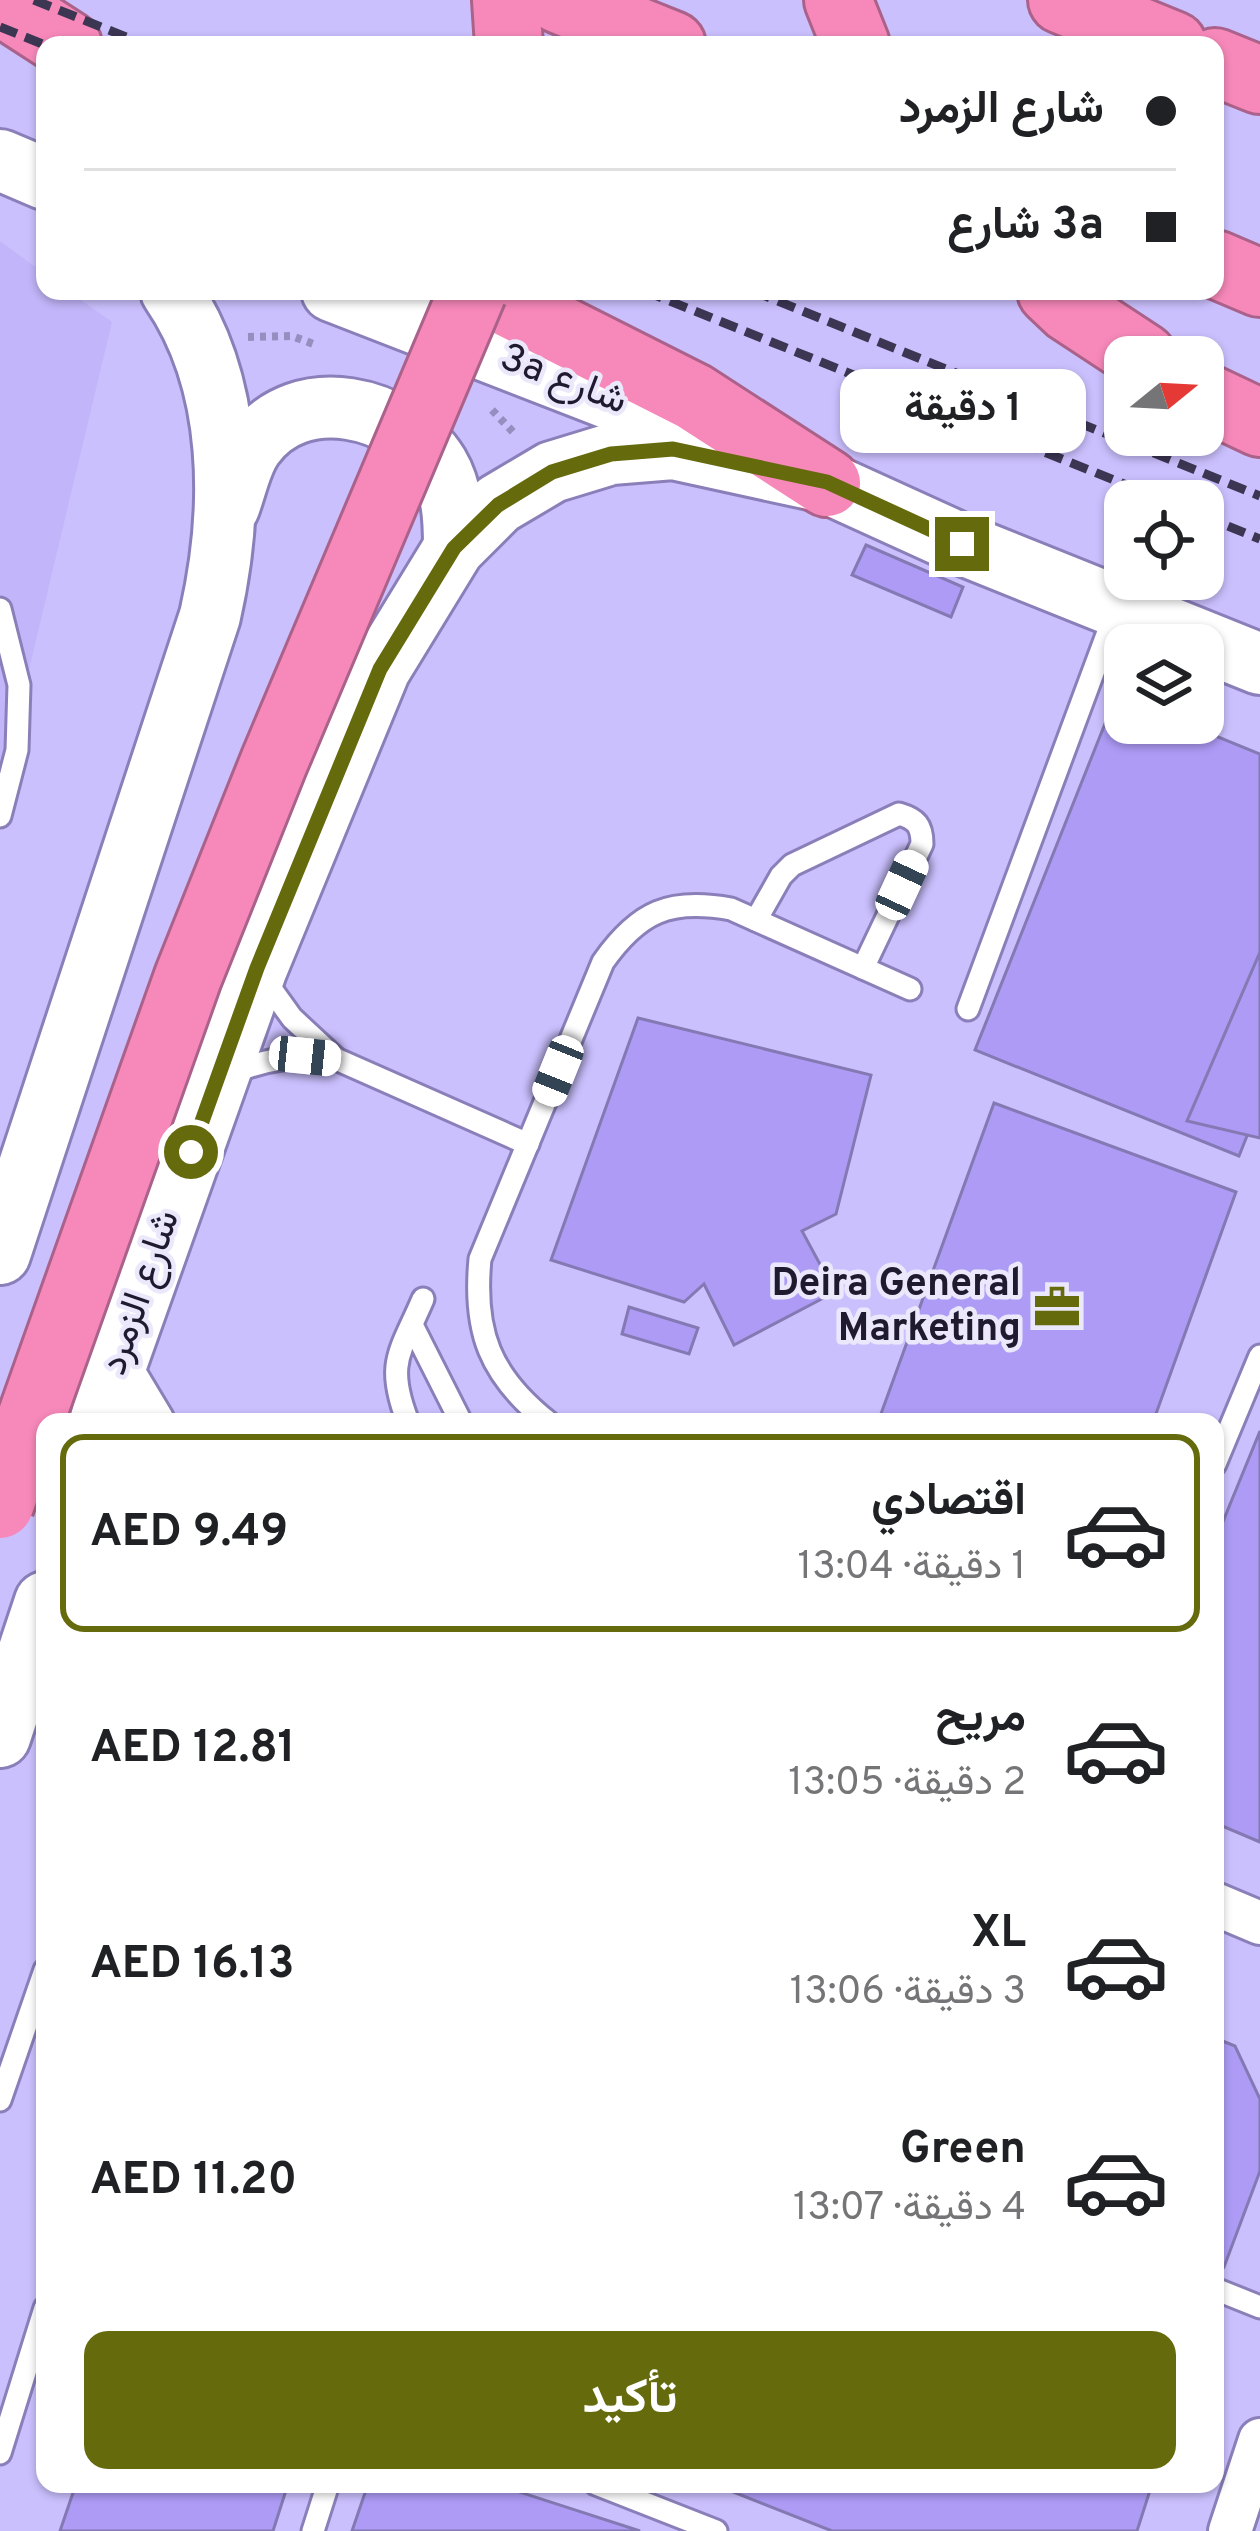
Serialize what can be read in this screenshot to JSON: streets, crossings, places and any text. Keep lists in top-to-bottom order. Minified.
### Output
{"streets":{"street":["3a شارع","شارع الزمرد"]},"crossings":[["3a شارع","شارع الزمرد"]],"places":{"office":["Deira General Marketing"]},"north":"right","page":{"banner":["شارع الزمرد","3a شارع"],"bubble":"1 دقيقة","list":[{"name":"اقتصادي","note":"1 دقيقة · 13:04","value":"AED 9.49"},{"name":"مريح","note":"2 دقيقة · 13:05","value":"AED 12.81"},{"name":"XL","note":"3 دقيقة · 13:06","value":"AED 16.13"},{"name":"Green","note":"4 دقيقة · 13:07","value":"AED 11.20"}],"buttons":"تأكيد"}}
